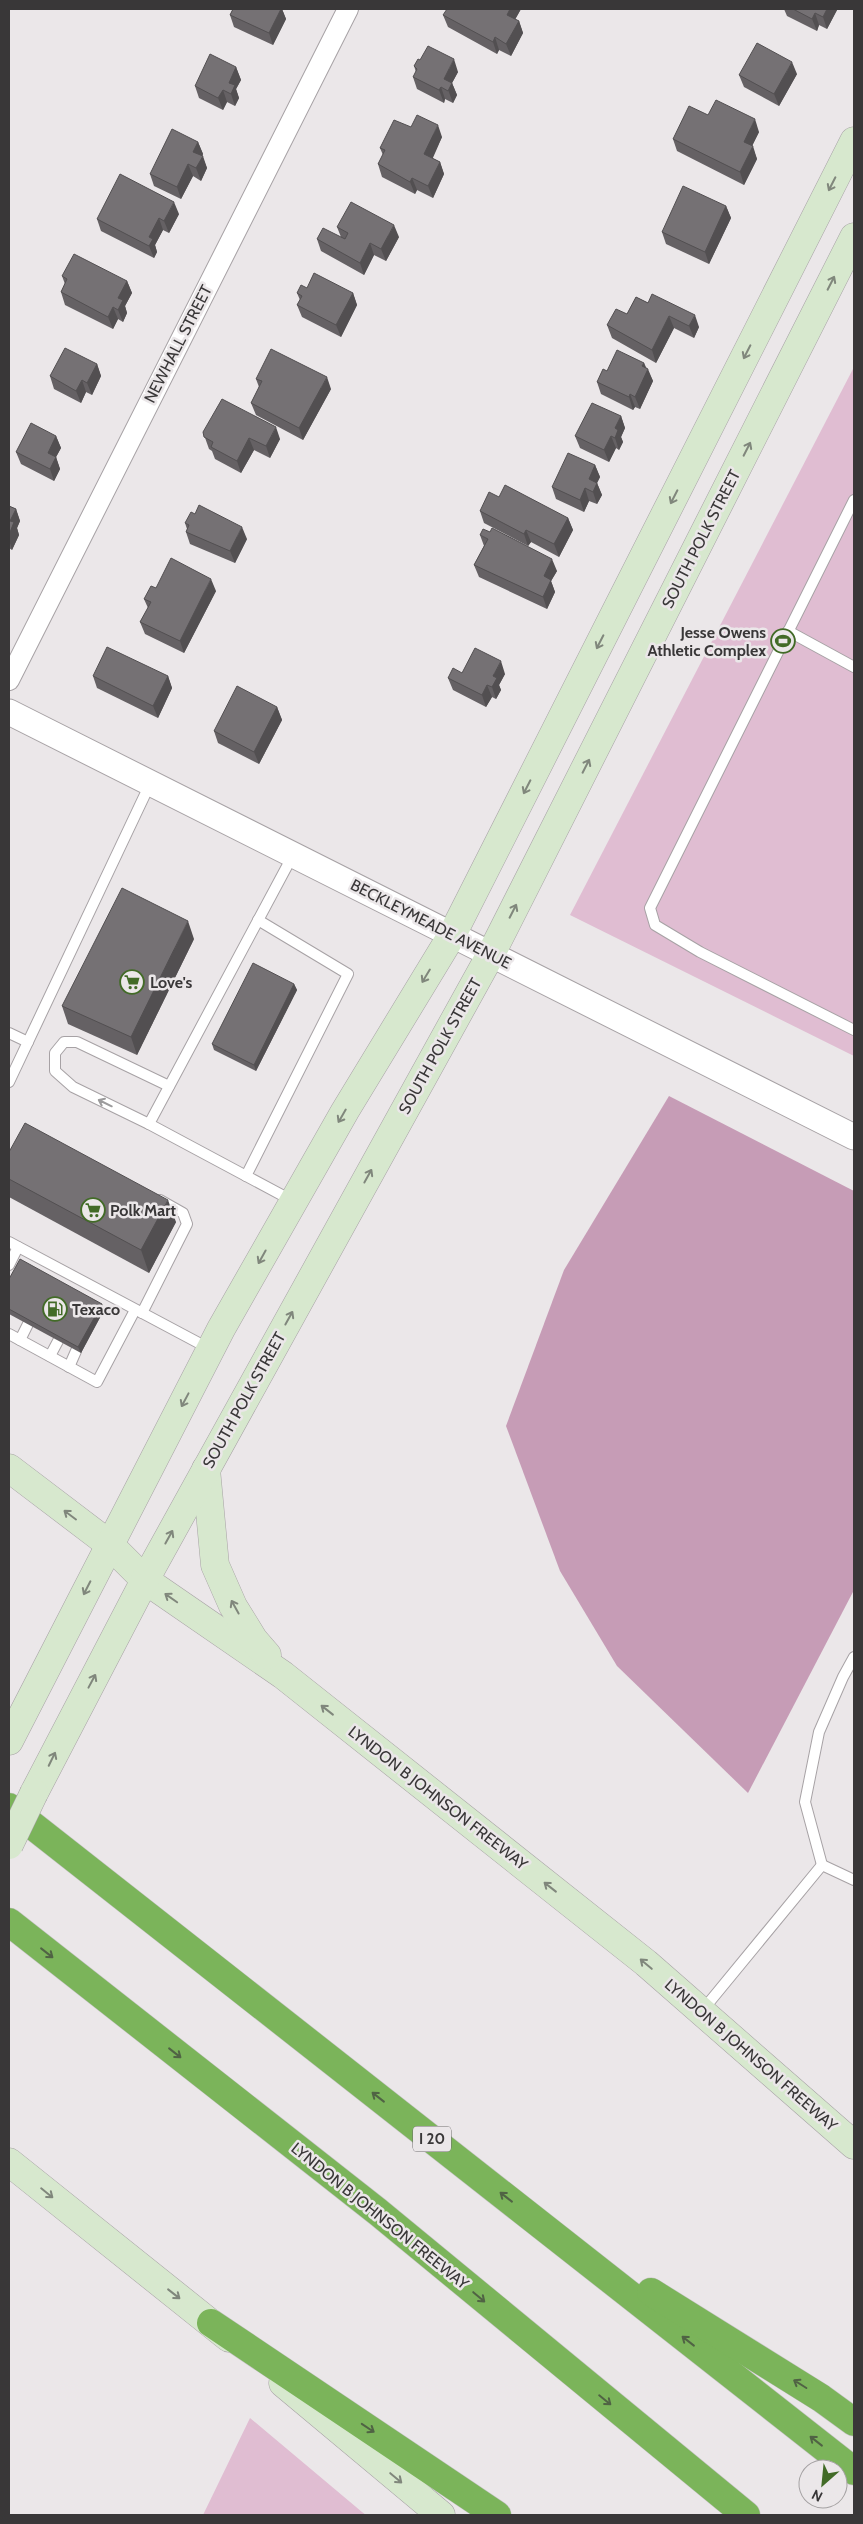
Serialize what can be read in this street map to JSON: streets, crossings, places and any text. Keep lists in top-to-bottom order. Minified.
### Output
{"streets":{"highway":["LYNDON B JOHNSON FREEWAY","I 20"],"main road":["SOUTH POLK STREET"],"street":["NEWHALL STREET","BECKLEYMEADE AVENUE"]},"crossings":[["SOUTH POLK STREET","BECKLEYMEADE AVENUE"],["SOUTH POLK STREET","LYNDON B JOHNSON FREEWAY"]],"places":{"sports":["Jesse Owens Athletic Complex"],"supermarket":["Love's","Polk Mart"],"fuel station":["Texaco"]},"north":"bottom left"}
